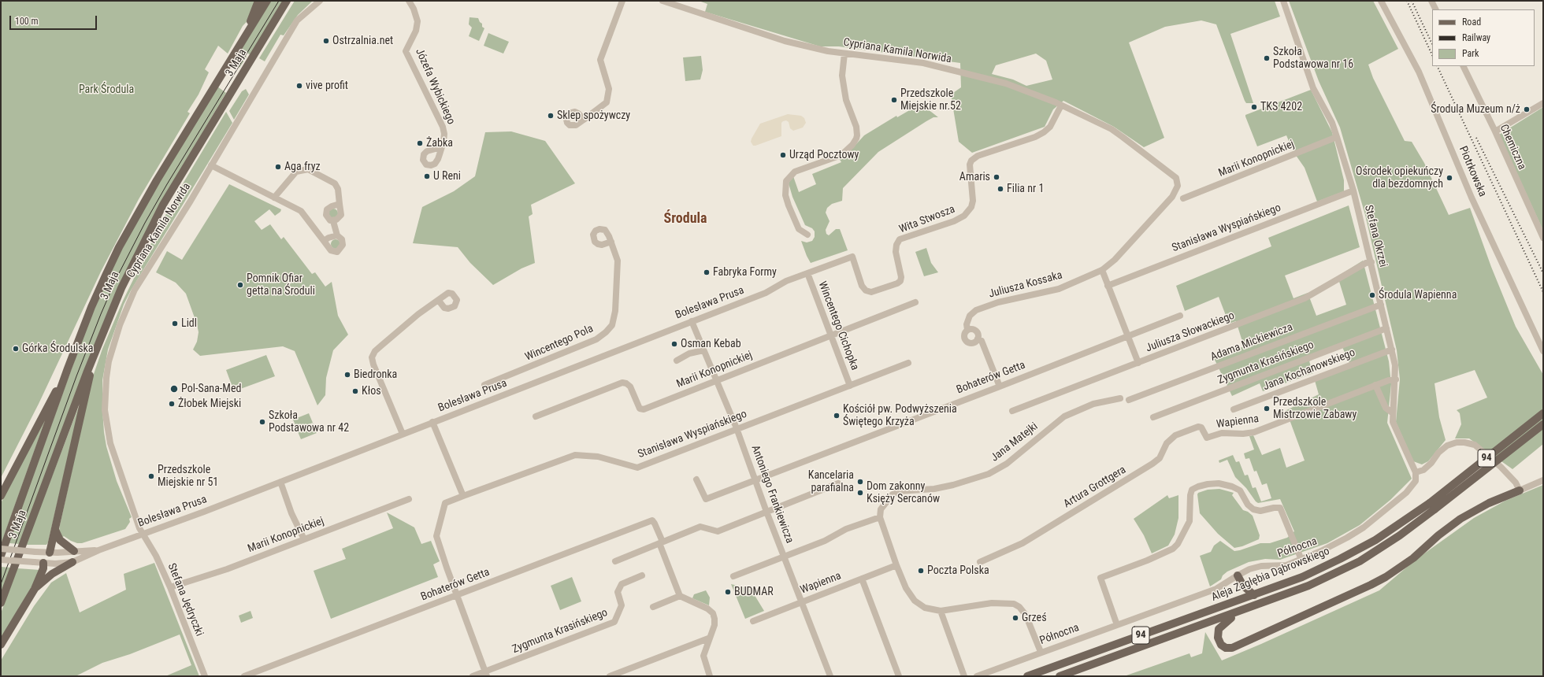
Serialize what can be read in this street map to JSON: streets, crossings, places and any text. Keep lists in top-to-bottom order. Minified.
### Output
{"streets":{"main road":["3 Maja","94","Aleja Zagłębia Dąbrowskiego"],"street":["Cypriana Kamila Norwida","Józefa Wybickiego","Chemiczna","Marii Konopnickiej","Piotrkowska","Wita Stwosza","Stanisława Wyspiańskiego","Stefana Okrzei","Juliusza Kossaka","Bolesława Prusa","Wincentego Cichopka","Juliusza Słowackiego","Adama Mickiewicza","Wincentego Pola","Zygmunta Krasińskiego","Jana Kochanowskiego","Bohaterów Getta","Wapienna","Jana Matejki","Artura Grottgera","Antoniego Frankiewicza","Północna","Stefana Jędryczki"]},"crossings":[["Cypriana Kamila Norwida","Wita Stwosza"],["Cypriana Kamila Norwida","Juliusza Kossaka"],["Cypriana Kamila Norwida","Bolesława Prusa"],["Cypriana Kamila Norwida","Stefana Jędryczki"],["Marii Konopnickiej","Stefana Okrzei"],["Marii Konopnickiej","Wincentego Cichopka"],["Marii Konopnickiej","Antoniego Frankiewicza"],["Marii Konopnickiej","Stefana Jędryczki"],["Wita Stwosza","Bolesława Prusa"],["Stanisława Wyspiańskiego","Stefana Okrzei"],["Stanisława Wyspiańskiego","Wincentego Cichopka"],["Stanisława Wyspiańskiego","Bohaterów Getta"],["Stanisława Wyspiańskiego","Antoniego Frankiewicza"],["Stefana Okrzei","Juliusza Słowackiego"],["Stefana Okrzei","Adama Mickiewicza"],["Stefana Okrzei","Zygmunta Krasińskiego"],["Stefana Okrzei","Jana Kochanowskiego"],["Stefana Okrzei","Wapienna"],["Stefana Okrzei","Północna"],["Bolesława Prusa","Wincentego Cichopka"],["Bolesława Prusa","Antoniego Frankiewicza"],["Bolesława Prusa","Stefana Jędryczki"],["Bohaterów Getta","Antoniego Frankiewicza"],["Wapienna","Artura Grottgera"],["Wapienna","Antoniego Frankiewicza"]],"districts":["Środula"],"parks":["Park Środula"],"places":["Ostrzalnia.net","Szkoła Podstawowa nr 16","vive profit","Przedszkole Miejskie nr.52","TKS 4202","Środula Muzeum n/ż","Sklep spożywczy","Żabka","Urząd Pocztowy","Aga fryz","U Reni","Amaris","Ośrodek opiekuńczy dla bezdomnych","Filia nr 1","Fabryka Formy","Pomnik Ofiar getta na Środuli","Środula Wapienna","Lidl","Osman Kebab","Górka Środulska","Biedronka","Pol-Sana-Med","Kłos","Żłobek Miejski","Przedszkole Mistrzowie Zabawy","Kościół pw. Podwyższenia Świętego Krzyża","Szkoła Podstawowa nr 42","Przedszkole Miejskie nr 51","Kancelaria parafialna","Dom zakonny Księży Sercanów","Poczta Polska","BUDMAR","Grześ"],"legend":["Road","Railway","Park"],"scale_bar":"100 m"}
